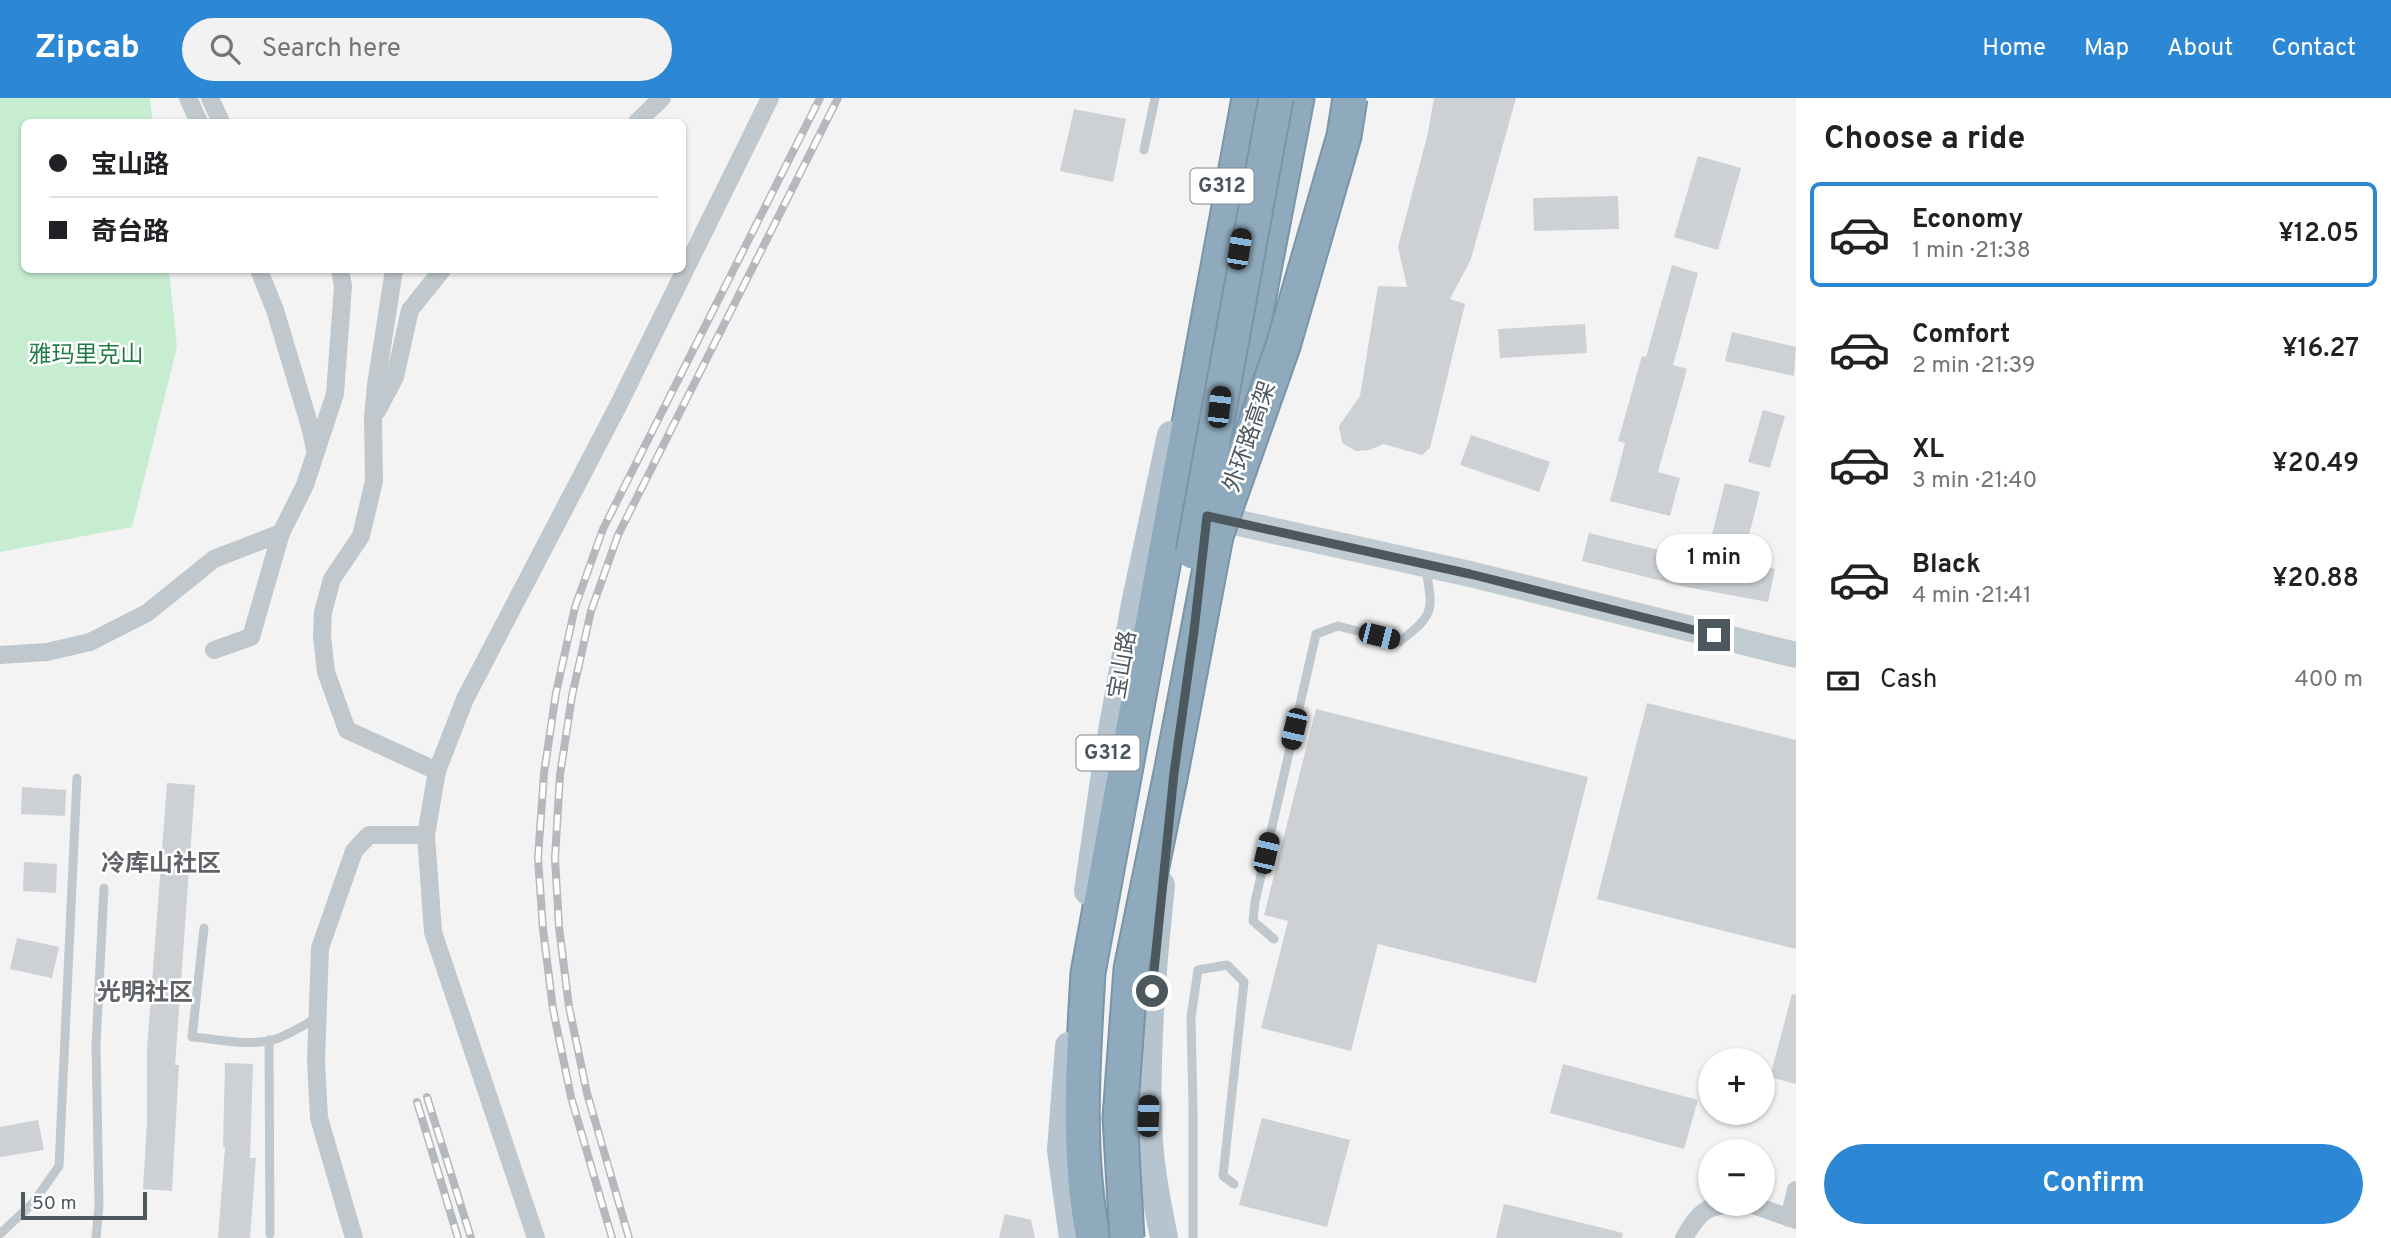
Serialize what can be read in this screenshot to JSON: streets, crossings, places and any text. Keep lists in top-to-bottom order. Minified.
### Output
{"streets":{"highway":["外环路高架"],"main road":["G312","宝山路"]},"districts":["冷库山社区","光明社区"],"parks":["雅玛里克山"],"scale_bar":"50 m","page":{"header":"Zipcab","search":"Search here","nav":["Home","Map","About","Contact"],"heading":"Choose a ride","banner":["宝山路","奇台路"],"list":[{"name":"Economy","note":"1 min · 21:38","value":"¥12.05"},{"name":"Comfort","note":"2 min · 21:39","value":"¥16.27"},{"name":"XL","note":"3 min · 21:40","value":"¥20.49"},{"name":"Black","note":"4 min · 21:41","value":"¥20.88"}],"bubble":"1 min","pay":["Cash","400 m"],"map_buttons":["+","−"],"buttons":"Confirm","scale":"50 m"}}
